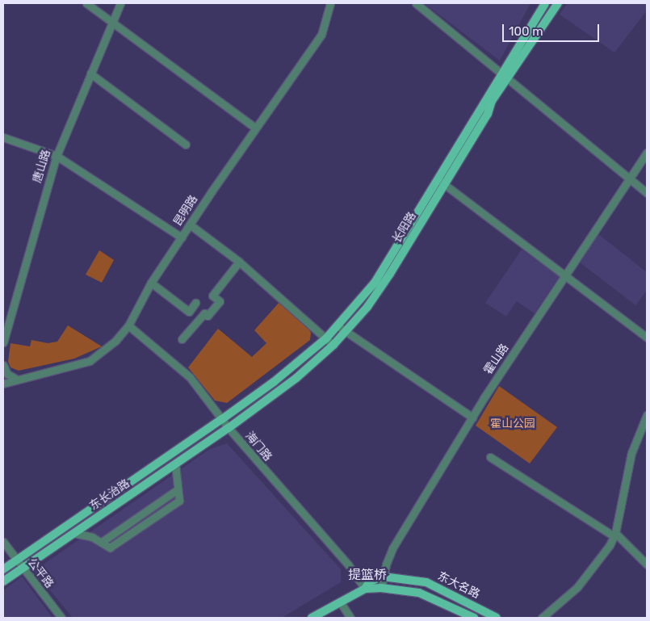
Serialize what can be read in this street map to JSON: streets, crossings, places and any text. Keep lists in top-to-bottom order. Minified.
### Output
{"streets":{"main road":["长阳路","东长治路","东大名路"],"street":["唐山路","昆明路","霍山路","海门路","公平路"]},"crossings":[["昆明路","海门路"],["长阳路","海门路"],["长阳路","东长治路"],["霍山路","东大名路"],["海门路","东长治路"],["海门路","东大名路"],["东长治路","公平路"]],"districts":["提篮桥"],"parks":["霍山公园"],"scale_bar":"100 m"}
